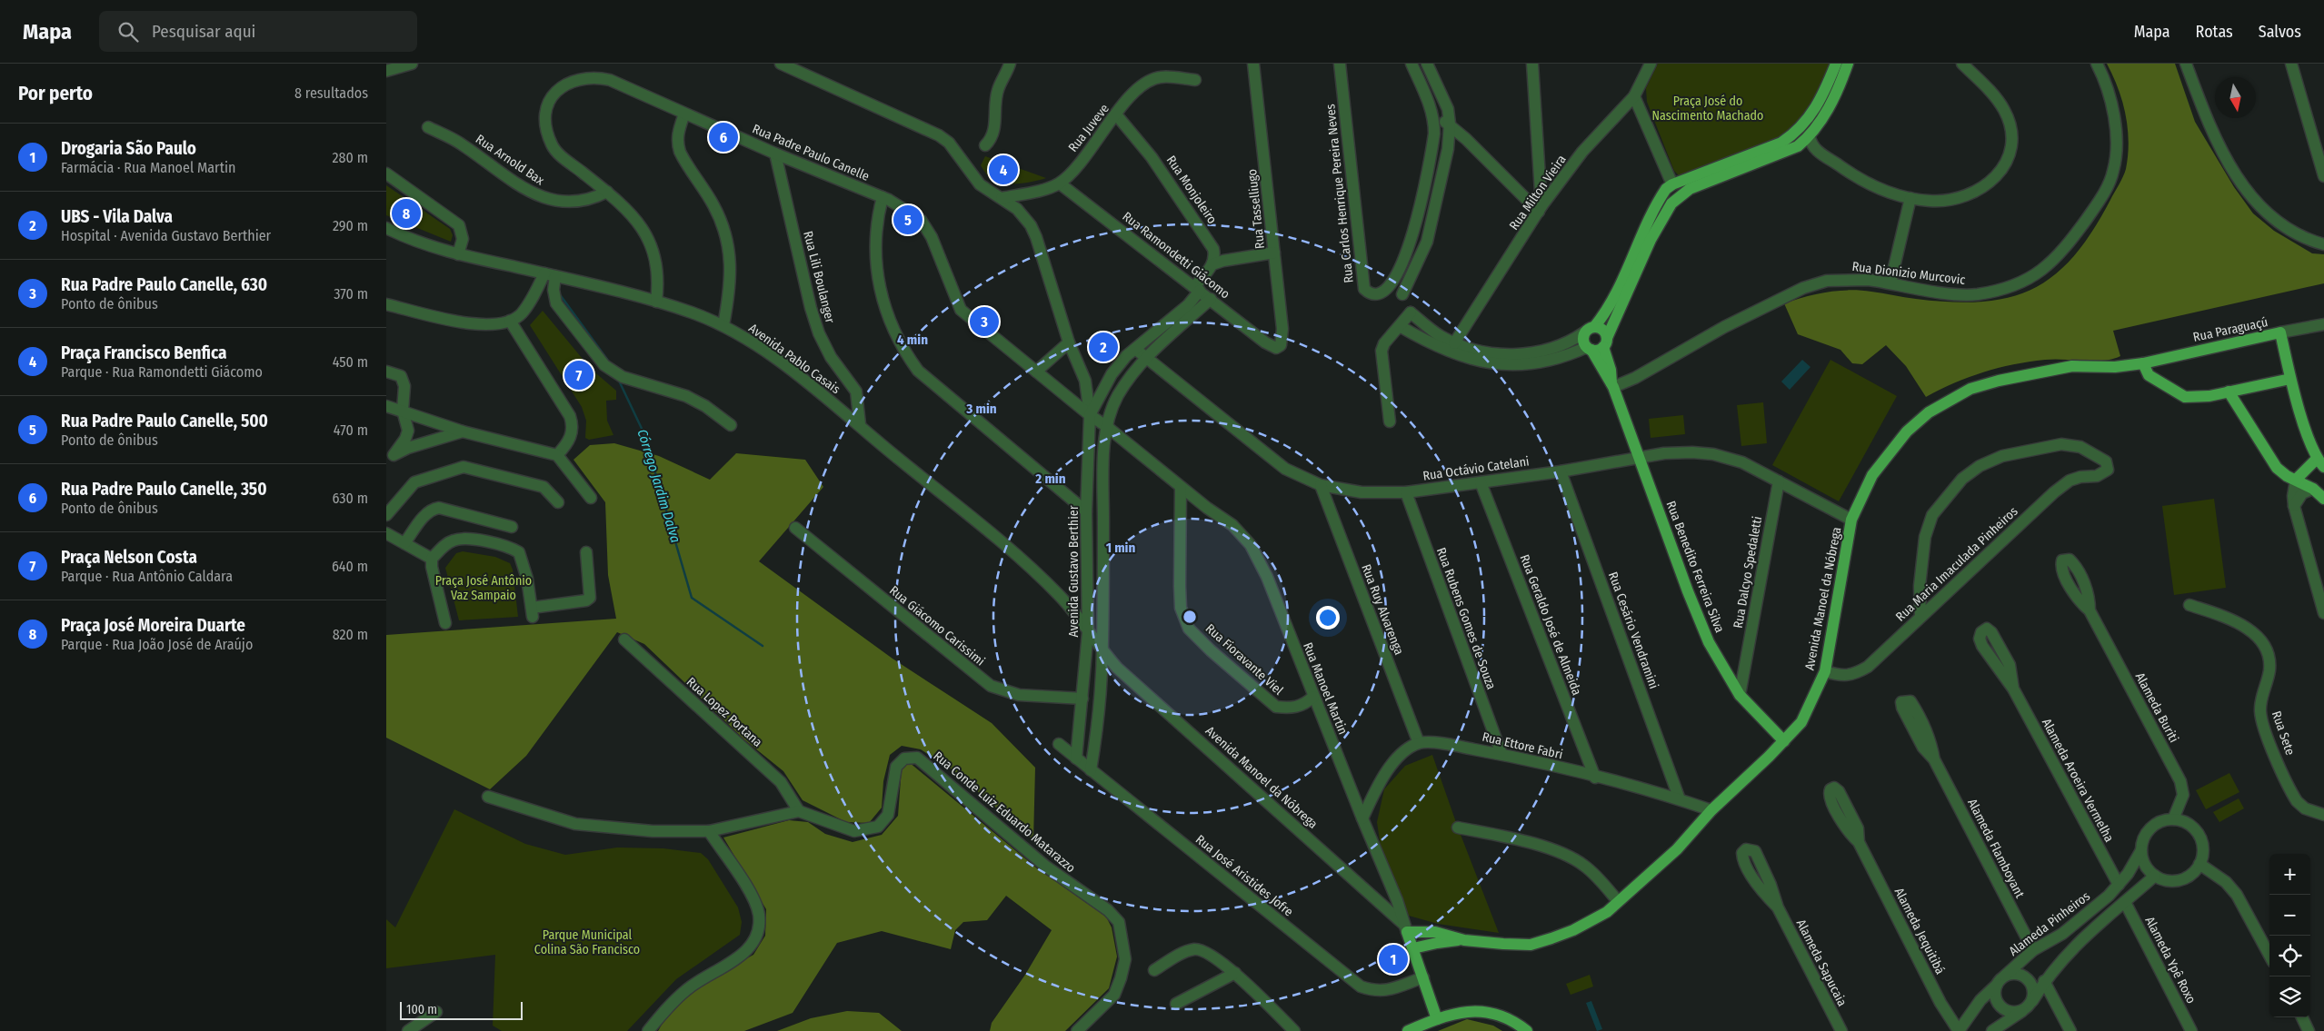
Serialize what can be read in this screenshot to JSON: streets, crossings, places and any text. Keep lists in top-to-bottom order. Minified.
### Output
{"streets":{"main road":["Rua Paraguaçú","Rua Benedito Ferreira Silva","Avenida Manoel da Nóbrega","Rua Manoel Martin"],"street":["Rua Juveve","Rua Padre Paulo Canelle","Rua Arnold Bax","Rua Monjoleiro","Rua Milton Vieira","Rua Carlos Henrique Pereira Neves","Rua Tasselliugo","Rua Ramondetti Giácomo","Rua Dionizio Murcovic","Rua Lili Boulanger","Avenida Pablo Casais","Rua Octávio Catelani","Rua Maria Imaculada Pinheiros","Avenida Gustavo Berthier","Rua Dalcyo Spedaletti","Rua Ruy Alvarenga","Rua Rubens Gomes de Souza","Rua Geraldo José de Almeida","Rua Giácomo Carissimi","Rua Cesário Vendramini","Rua Fioravante Viel","Alameda Buriti","Rua Lopez Portana","Rua Sete","Rua Ettore Fabri","Alameda Aroeira Vermelha","Rua Conde Luiz Eduardo Matarazzo","Alameda Flamboyant","Rua José Aristides Jofre","Alameda Pinheiros","Alameda Jequitibá","Alameda Ypê Roxo","Alameda Sapucaia"]},"crossings":[["Rua Juveve","Rua Monjoleiro"],["Rua Juveve","Rua Ramondetti Giácomo"],["Rua Padre Paulo Canelle","Rua Arnold Bax"],["Rua Padre Paulo Canelle","Rua Lili Boulanger"],["Rua Padre Paulo Canelle","Avenida Pablo Casais"],["Rua Padre Paulo Canelle","Avenida Gustavo Berthier"],["Rua Padre Paulo Canelle","Rua Manoel Martin"],["Rua Tasselliugo","Rua Ramondetti Giácomo"],["Rua Ramondetti Giácomo","Avenida Gustavo Berthier"],["Rua Dionizio Murcovic","Rua Benedito Ferreira Silva"],["Rua Lili Boulanger","Avenida Pablo Casais"],["Rua Paraguaçú","Avenida Manoel da Nóbrega"],["Avenida Pablo Casais","Avenida Gustavo Berthier"],["Avenida Pablo Casais","Avenida Manoel da Nóbrega"],["Rua Octávio Catelani","Rua Benedito Ferreira Silva"],["Rua Octávio Catelani","Avenida Gustavo Berthier"],["Rua Octávio Catelani","Rua Dalcyo Spedaletti"],["Rua Octávio Catelani","Avenida Manoel da Nóbrega"],["Rua Octávio Catelani","Rua Ruy Alvarenga"],["Rua Octávio Catelani","Rua Rubens Gomes de Souza"],["Rua Octávio Catelani","Rua Geraldo José de Almeida"],["Rua Octávio Catelani","Rua Cesário Vendramini"],["Rua Maria Imaculada Pinheiros","Avenida Manoel da Nóbrega"],["Rua Benedito Ferreira Silva","Rua Dalcyo Spedaletti"],["Rua Benedito Ferreira Silva","Avenida Manoel da Nóbrega"],["Avenida Gustavo Berthier","Avenida Manoel da Nóbrega"],["Avenida Gustavo Berthier","Rua Giácomo Carissimi"],["Avenida Gustavo Berthier","Rua José Aristides Jofre"],["Avenida Manoel da Nóbrega","Rua Manoel Martin"],["Avenida Manoel da Nóbrega","Rua Ettore Fabri"],["Rua Ruy Alvarenga","Rua Ettore Fabri"],["Rua Rubens Gomes de Souza","Rua Ettore Fabri"],["Rua Geraldo José de Almeida","Rua Ettore Fabri"],["Rua Cesário Vendramini","Rua Ettore Fabri"],["Rua Fioravante Viel","Rua Manoel Martin"],["Rua Manoel Martin","Rua José Aristides Jofre"],["Alameda Buriti","Alameda Pinheiros"],["Rua Lopez Portana","Rua Conde Luiz Eduardo Matarazzo"],["Alameda Aroeira Vermelha","Alameda Pinheiros"],["Alameda Flamboyant","Alameda Pinheiros"]],"water":["Córrego Jardim Dalva"],"parks":["Praça José do Nascimento Machado","Praça José Antônio Vaz Sampaio","Parque Municipal Colina São Francisco"],"scale_bar":"100 m","north":"bottom","page":{"header":"Mapa","search":"Pesquisar aqui","nav":["Mapa","Rotas","Salvos"],"heading":["Por perto","8 resultados"],"pins":["6","4","8","5","3","2","7","1"],"list":[{"mark":"1","name":"Drogaria São Paulo","note":"Farmácia · Rua Manoel Martin","value":"280 m"},{"mark":"2","name":"UBS - Vila Dalva","note":"Hospital · Avenida Gustavo Berthier","value":"290 m"},{"mark":"3","name":"Rua Padre Paulo Canelle, 630","note":"Ponto de ônibus","value":"370 m"},{"mark":"4","name":"Praça Francisco Benfica","note":"Parque · Rua Ramondetti Giácomo","value":"450 m"},{"mark":"5","name":"Rua Padre Paulo Canelle, 500","note":"Ponto de ônibus","value":"470 m"},{"mark":"6","name":"Rua Padre Paulo Canelle, 350","note":"Ponto de ônibus","value":"630 m"},{"mark":"7","name":"Praça Nelson Costa","note":"Parque · Rua Antônio Caldara","value":"640 m"},{"mark":"8","name":"Praça José Moreira Duarte","note":"Parque · Rua João José de Araújo","value":"820 m"}],"map_buttons":["+","−"],"scale":"100 m"},"rings":["4 min","3 min","2 min","1 min"]}
